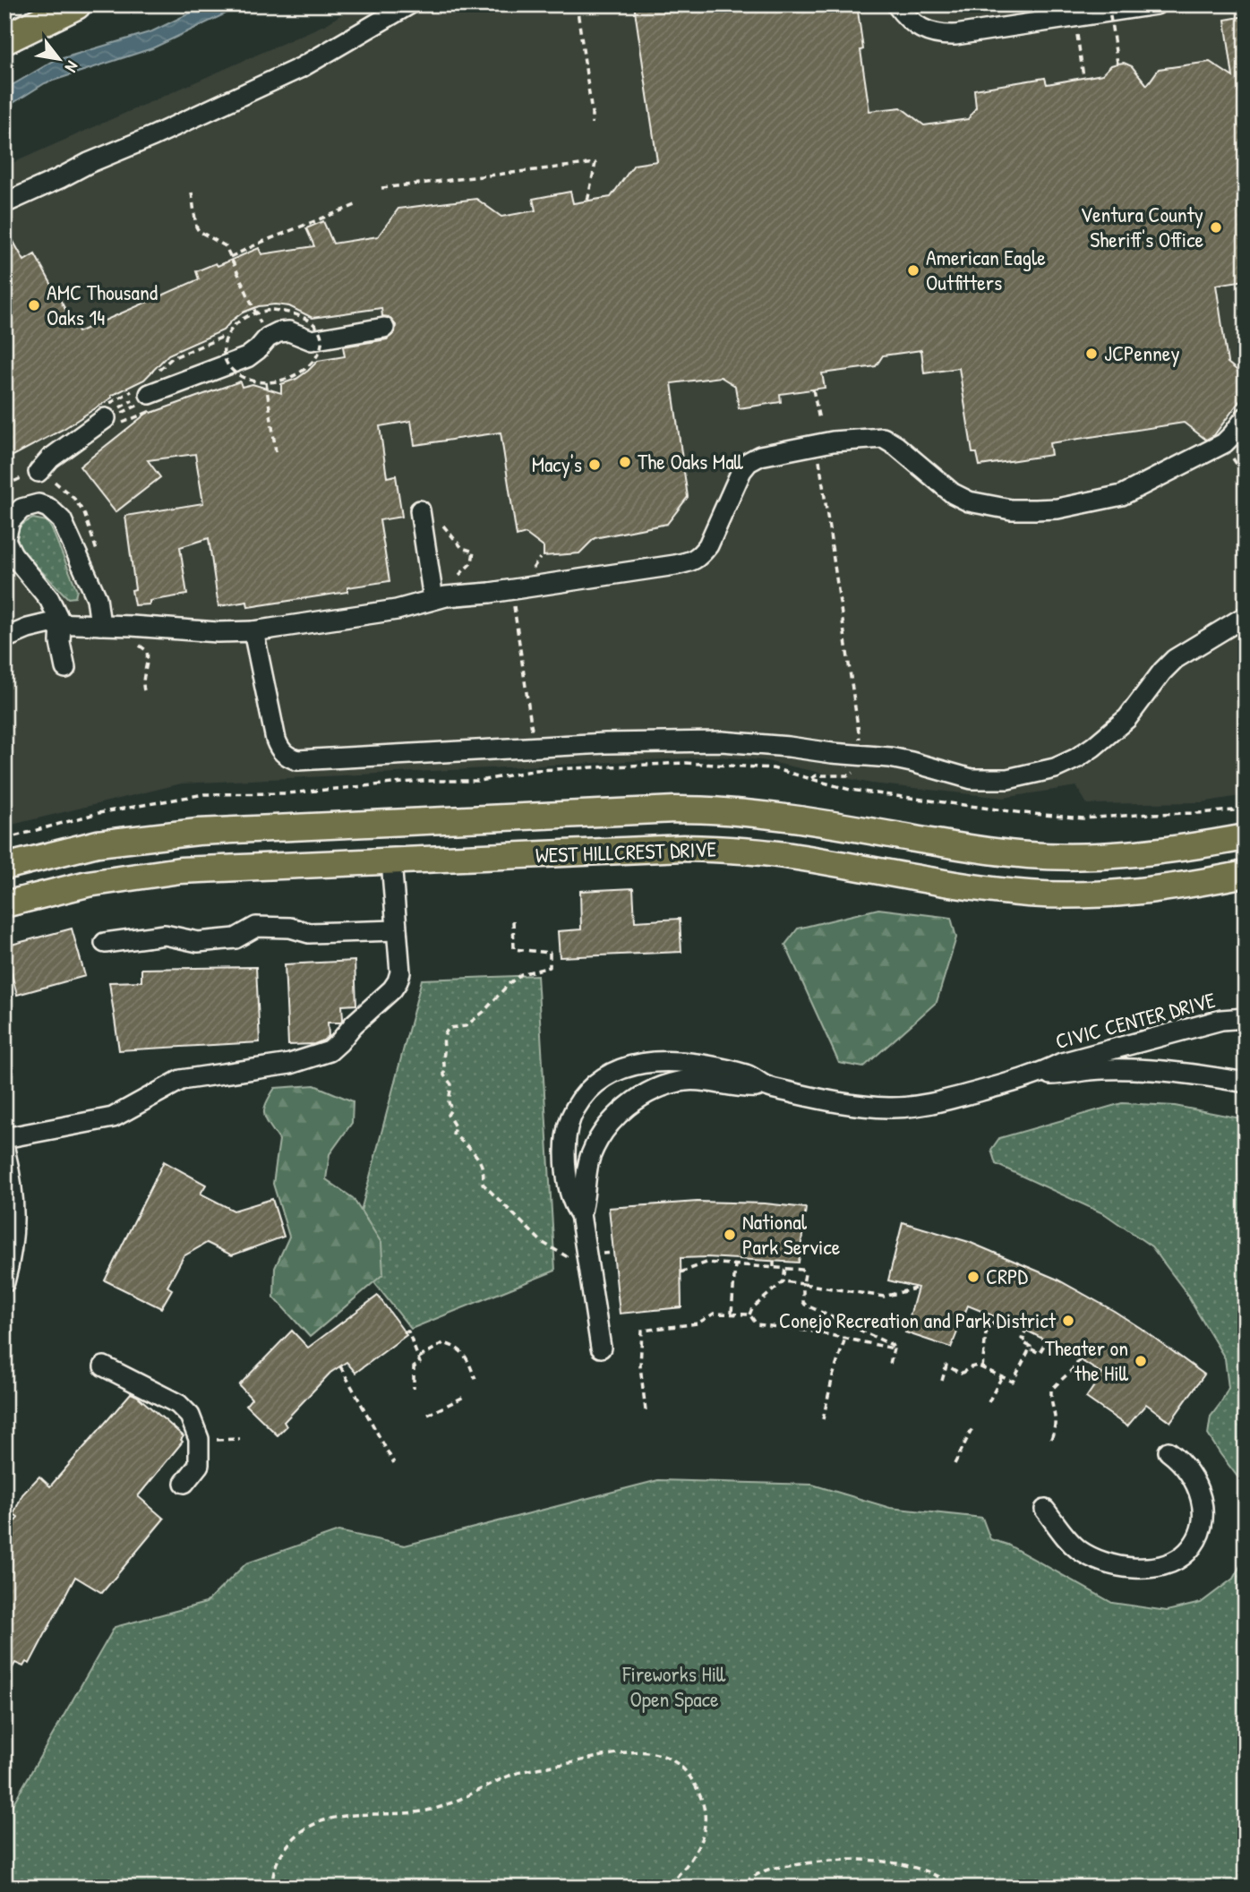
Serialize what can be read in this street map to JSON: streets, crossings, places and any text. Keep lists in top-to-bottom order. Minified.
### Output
{"streets":{"main road":["WEST HILLCREST DRIVE"],"street":["CIVIC CENTER DRIVE"]},"parks":["Fireworks Hill Open Space"],"places":["Ventura County Sheriff's Office","American Eagle Outfitters","AMC Thousand Oaks 14","JCPenney","The Oaks Mall","Macy's","National Park Service","CRPD","Conejo Recreation and Park District","Theater on the Hill"],"north":"bottom right"}
